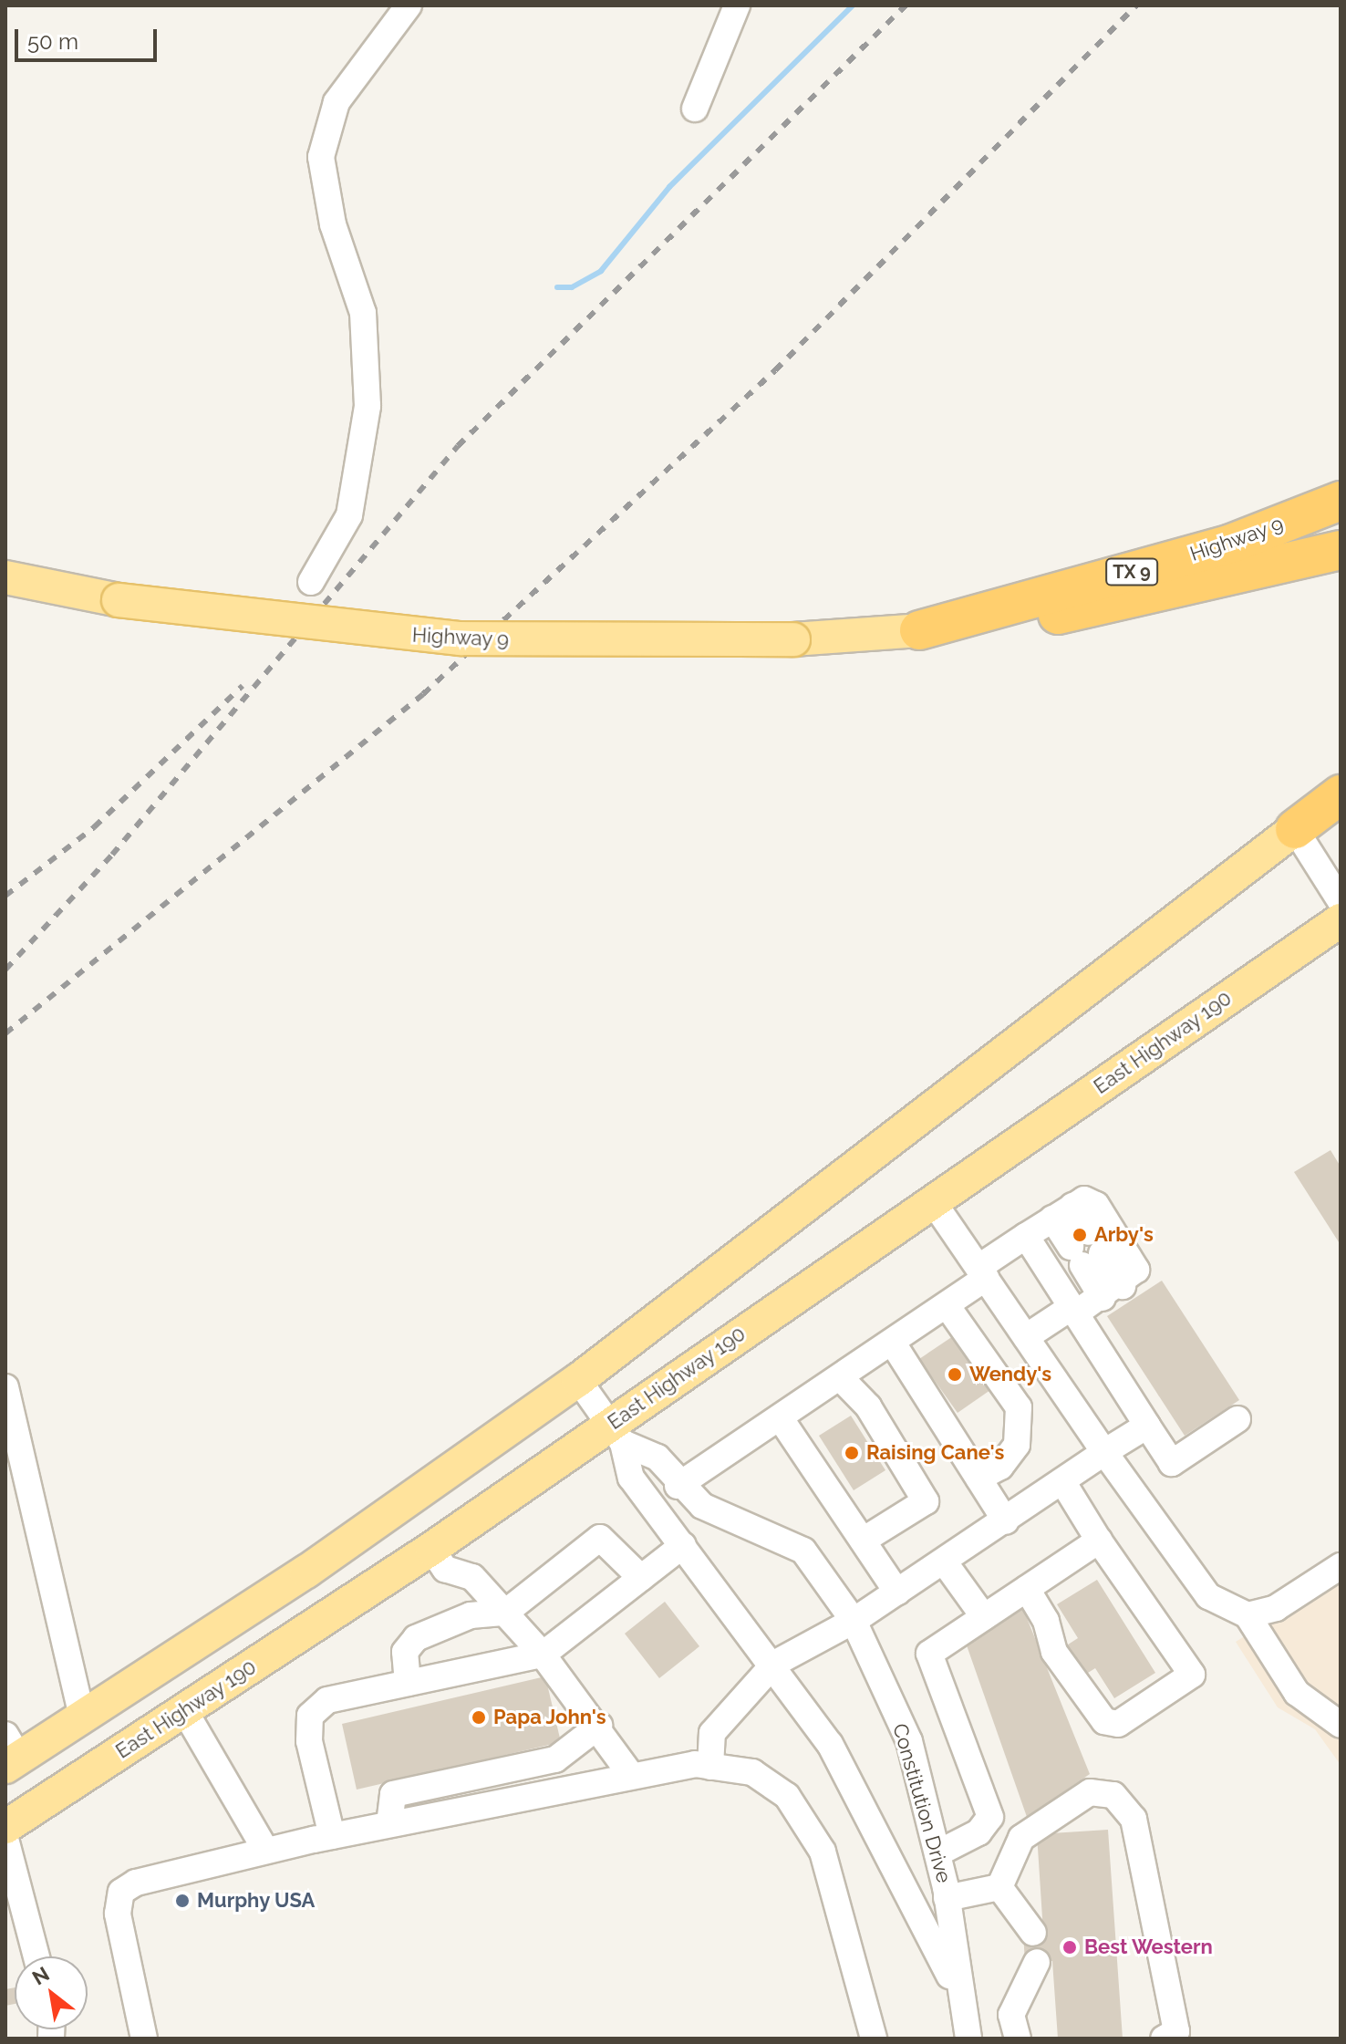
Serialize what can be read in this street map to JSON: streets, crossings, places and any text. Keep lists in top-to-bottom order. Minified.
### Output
{"streets":{"highway":["Highway 9","TX 9"],"main road":["East Highway 190"],"street":["Constitution Drive"]},"crossings":[["East Highway 190","Constitution Drive"]],"places":["Arby's","Wendy's","Raising Cane's","Papa John's","Murphy USA","Best Western"],"scale_bar":"50 m","north":"top left"}
